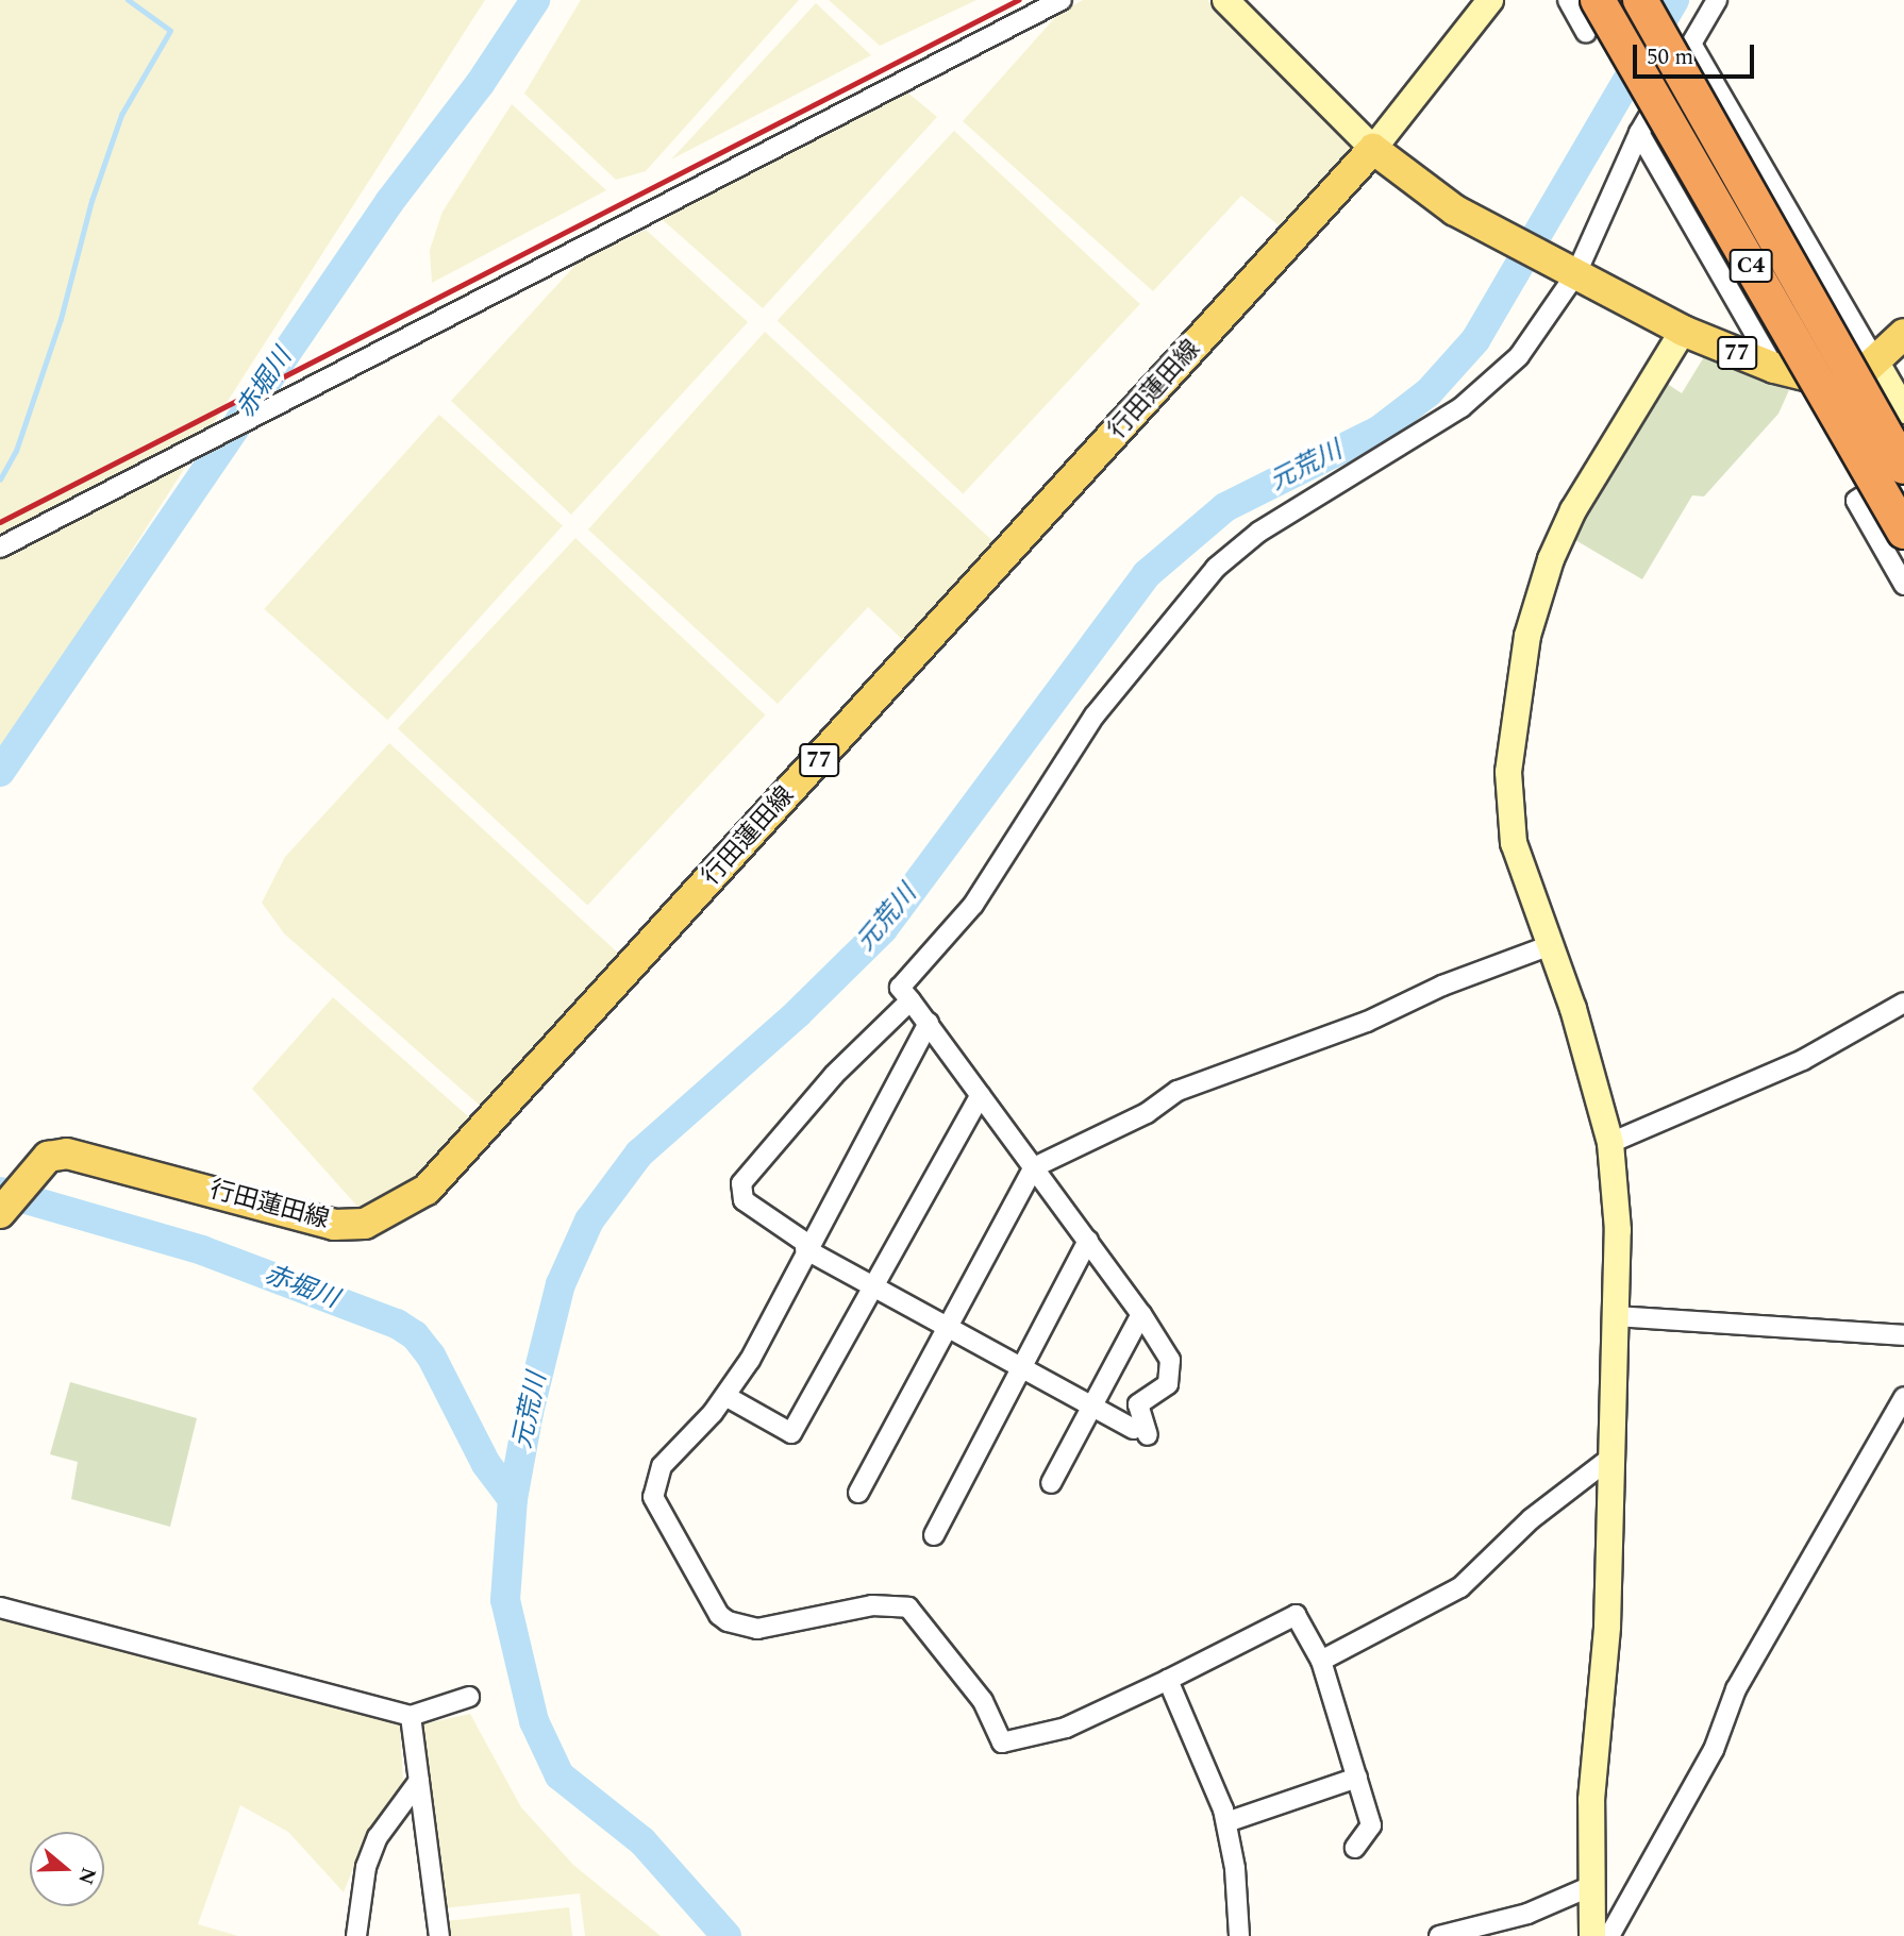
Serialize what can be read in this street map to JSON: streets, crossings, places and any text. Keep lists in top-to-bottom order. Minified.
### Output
{"streets":{"highway":["C4"],"main road":["77","行田蓮田線"]},"crossings":[["77","行田蓮田線"]],"water":["赤堀川","元荒川"],"scale_bar":"50 m","north":"right"}
